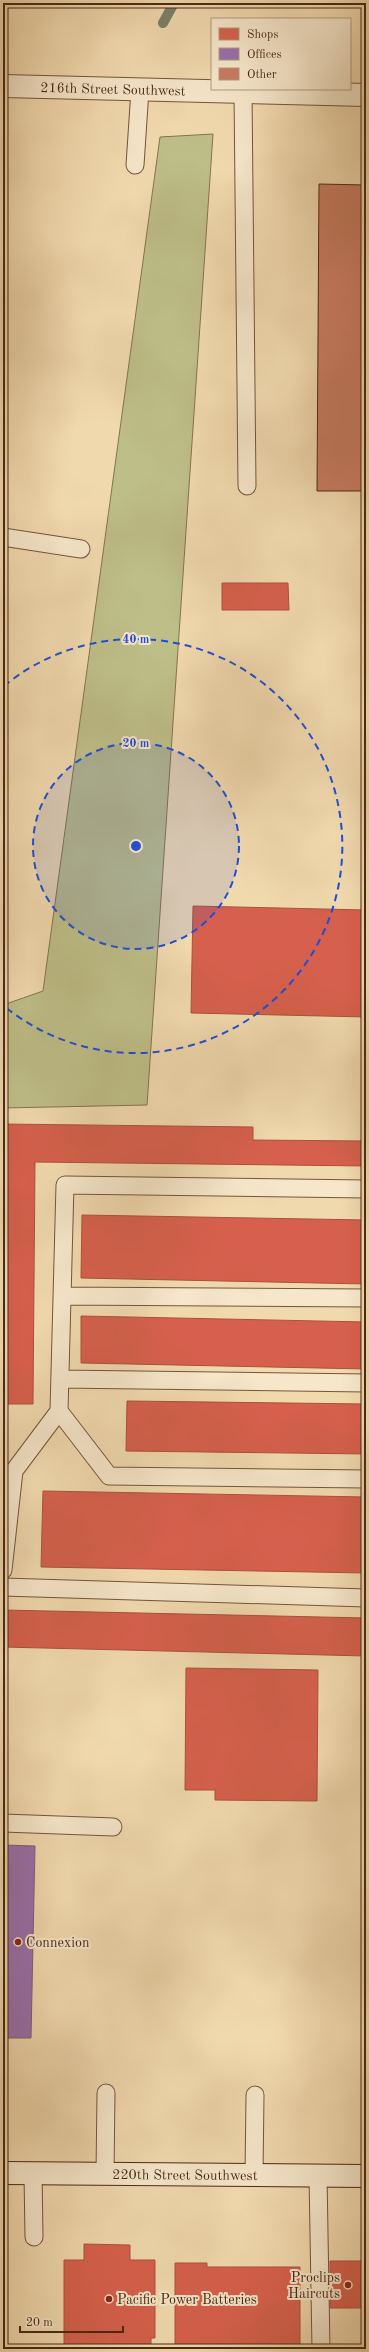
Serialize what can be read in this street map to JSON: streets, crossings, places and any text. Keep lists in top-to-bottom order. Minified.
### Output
{"streets":{"main road":["216th Street Southwest","220th Street Southwest"]},"places":["Connexion","Proclips Haircuts","Pacific Power Batteries"],"legend":["Shops","Offices","Other"],"scale_bar":"20 m","rings":["40 m","20 m"]}
